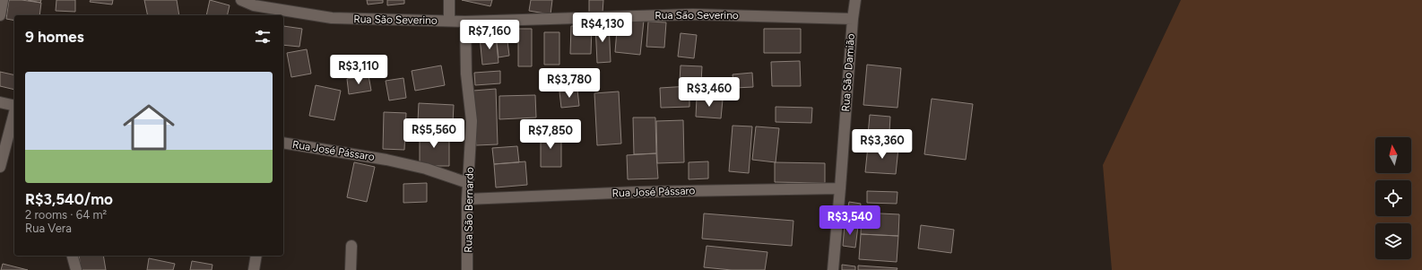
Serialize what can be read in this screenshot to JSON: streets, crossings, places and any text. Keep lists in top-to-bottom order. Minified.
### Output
{"streets":{"street":["Rua São Severino","Rua São Damião","Rua José Pássaro","Rua São Bernardo"]},"crossings":[["Rua São Severino","Rua São Damião"],["Rua São Severino","Rua São Bernardo"],["Rua São Damião","Rua José Pássaro"],["Rua José Pássaro","Rua São Bernardo"]],"north":"top","page":{"price":["R$4,130","R$7,160","R$3,110","R$3,780","R$3,460","R$5,560","R$7,850","R$3,360","R$3,540"],"heading":"9 homes","list":[{"name":"R$3,540/mo","note":"2 rooms · 64 m² · Rua Vera"}]}}
